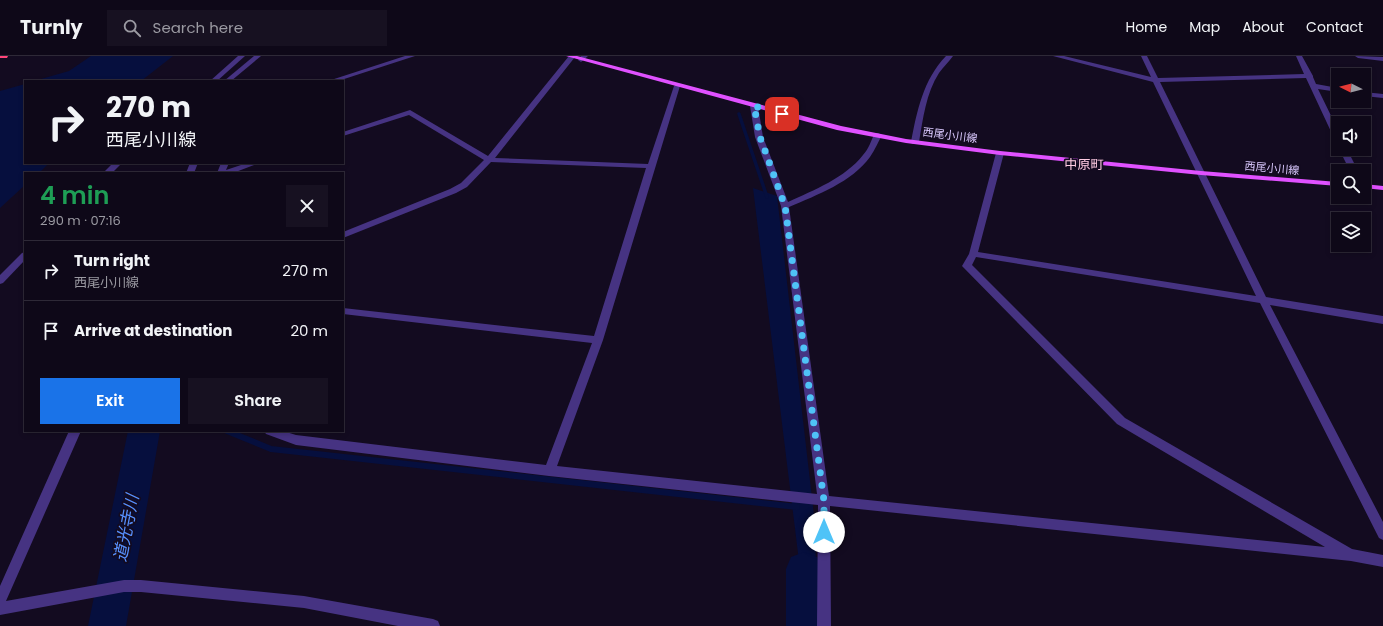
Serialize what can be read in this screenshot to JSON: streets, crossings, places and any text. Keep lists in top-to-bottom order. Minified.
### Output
{"streets":{"main road":["西尾小川線"]},"districts":["中原町"],"water":["道光寺川"],"north":"left","page":{"header":"Turnly","search":"Search here","nav":["Home","Map","About","Contact"],"turn":["270 m","西尾小川線"],"heading":["4 min","290 m · 07:16"],"list":[{"name":"Turn right","note":"西尾小川線","value":"270 m"},{"name":"Arrive at destination","value":"20 m"}],"buttons":["Exit","Share"]}}
